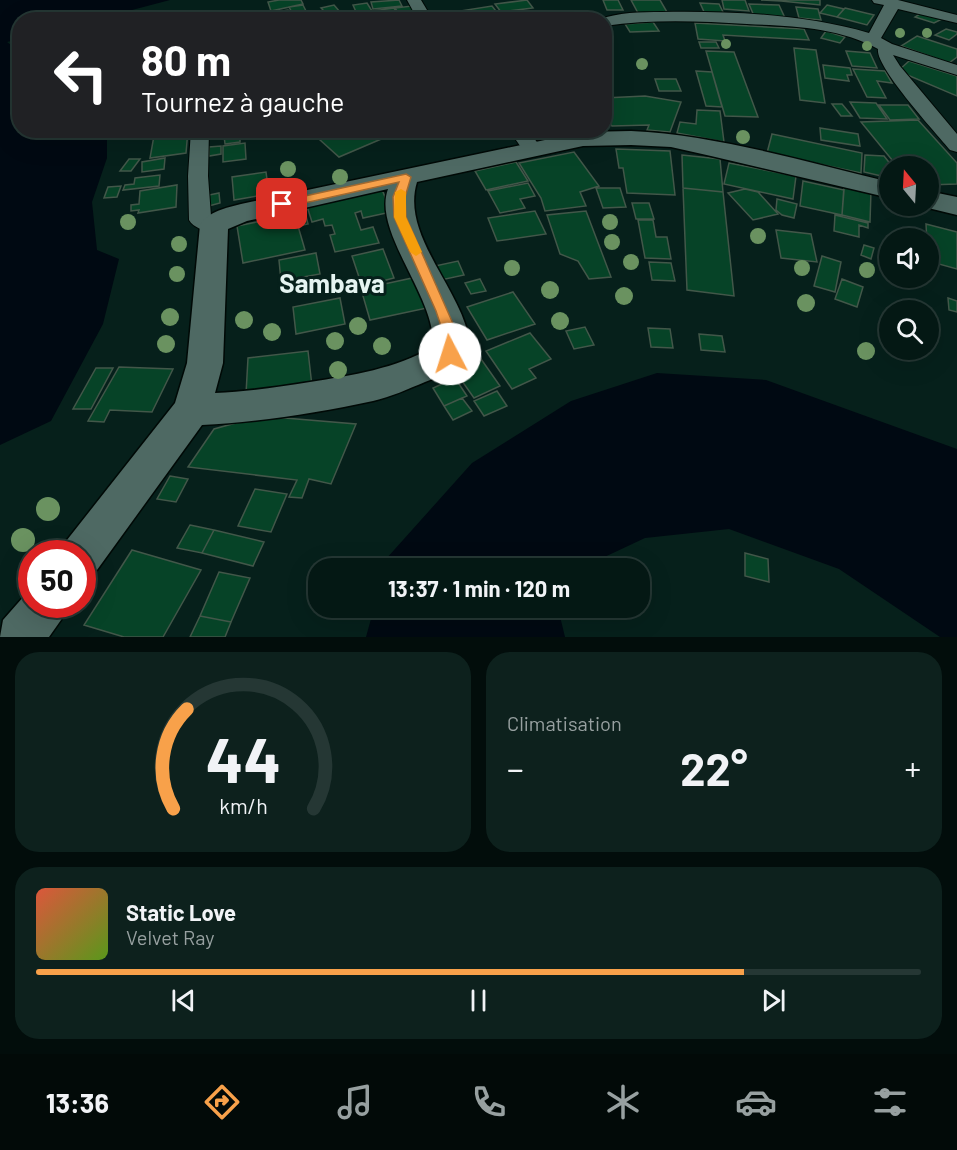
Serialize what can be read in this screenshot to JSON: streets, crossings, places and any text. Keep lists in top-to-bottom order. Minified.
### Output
{"districts":["Sambava"],"north":"top","page":{"turn":["80 m","Tournez à gauche"],"limit":"50","trip":"13:37 · 1 min · 120 m","tile":"Climatisation","heat":["−","22°","+"],"song":["Static Love","Velvet Ray"],"tabs":"13:36","gauge":["44","km/h"]}}
